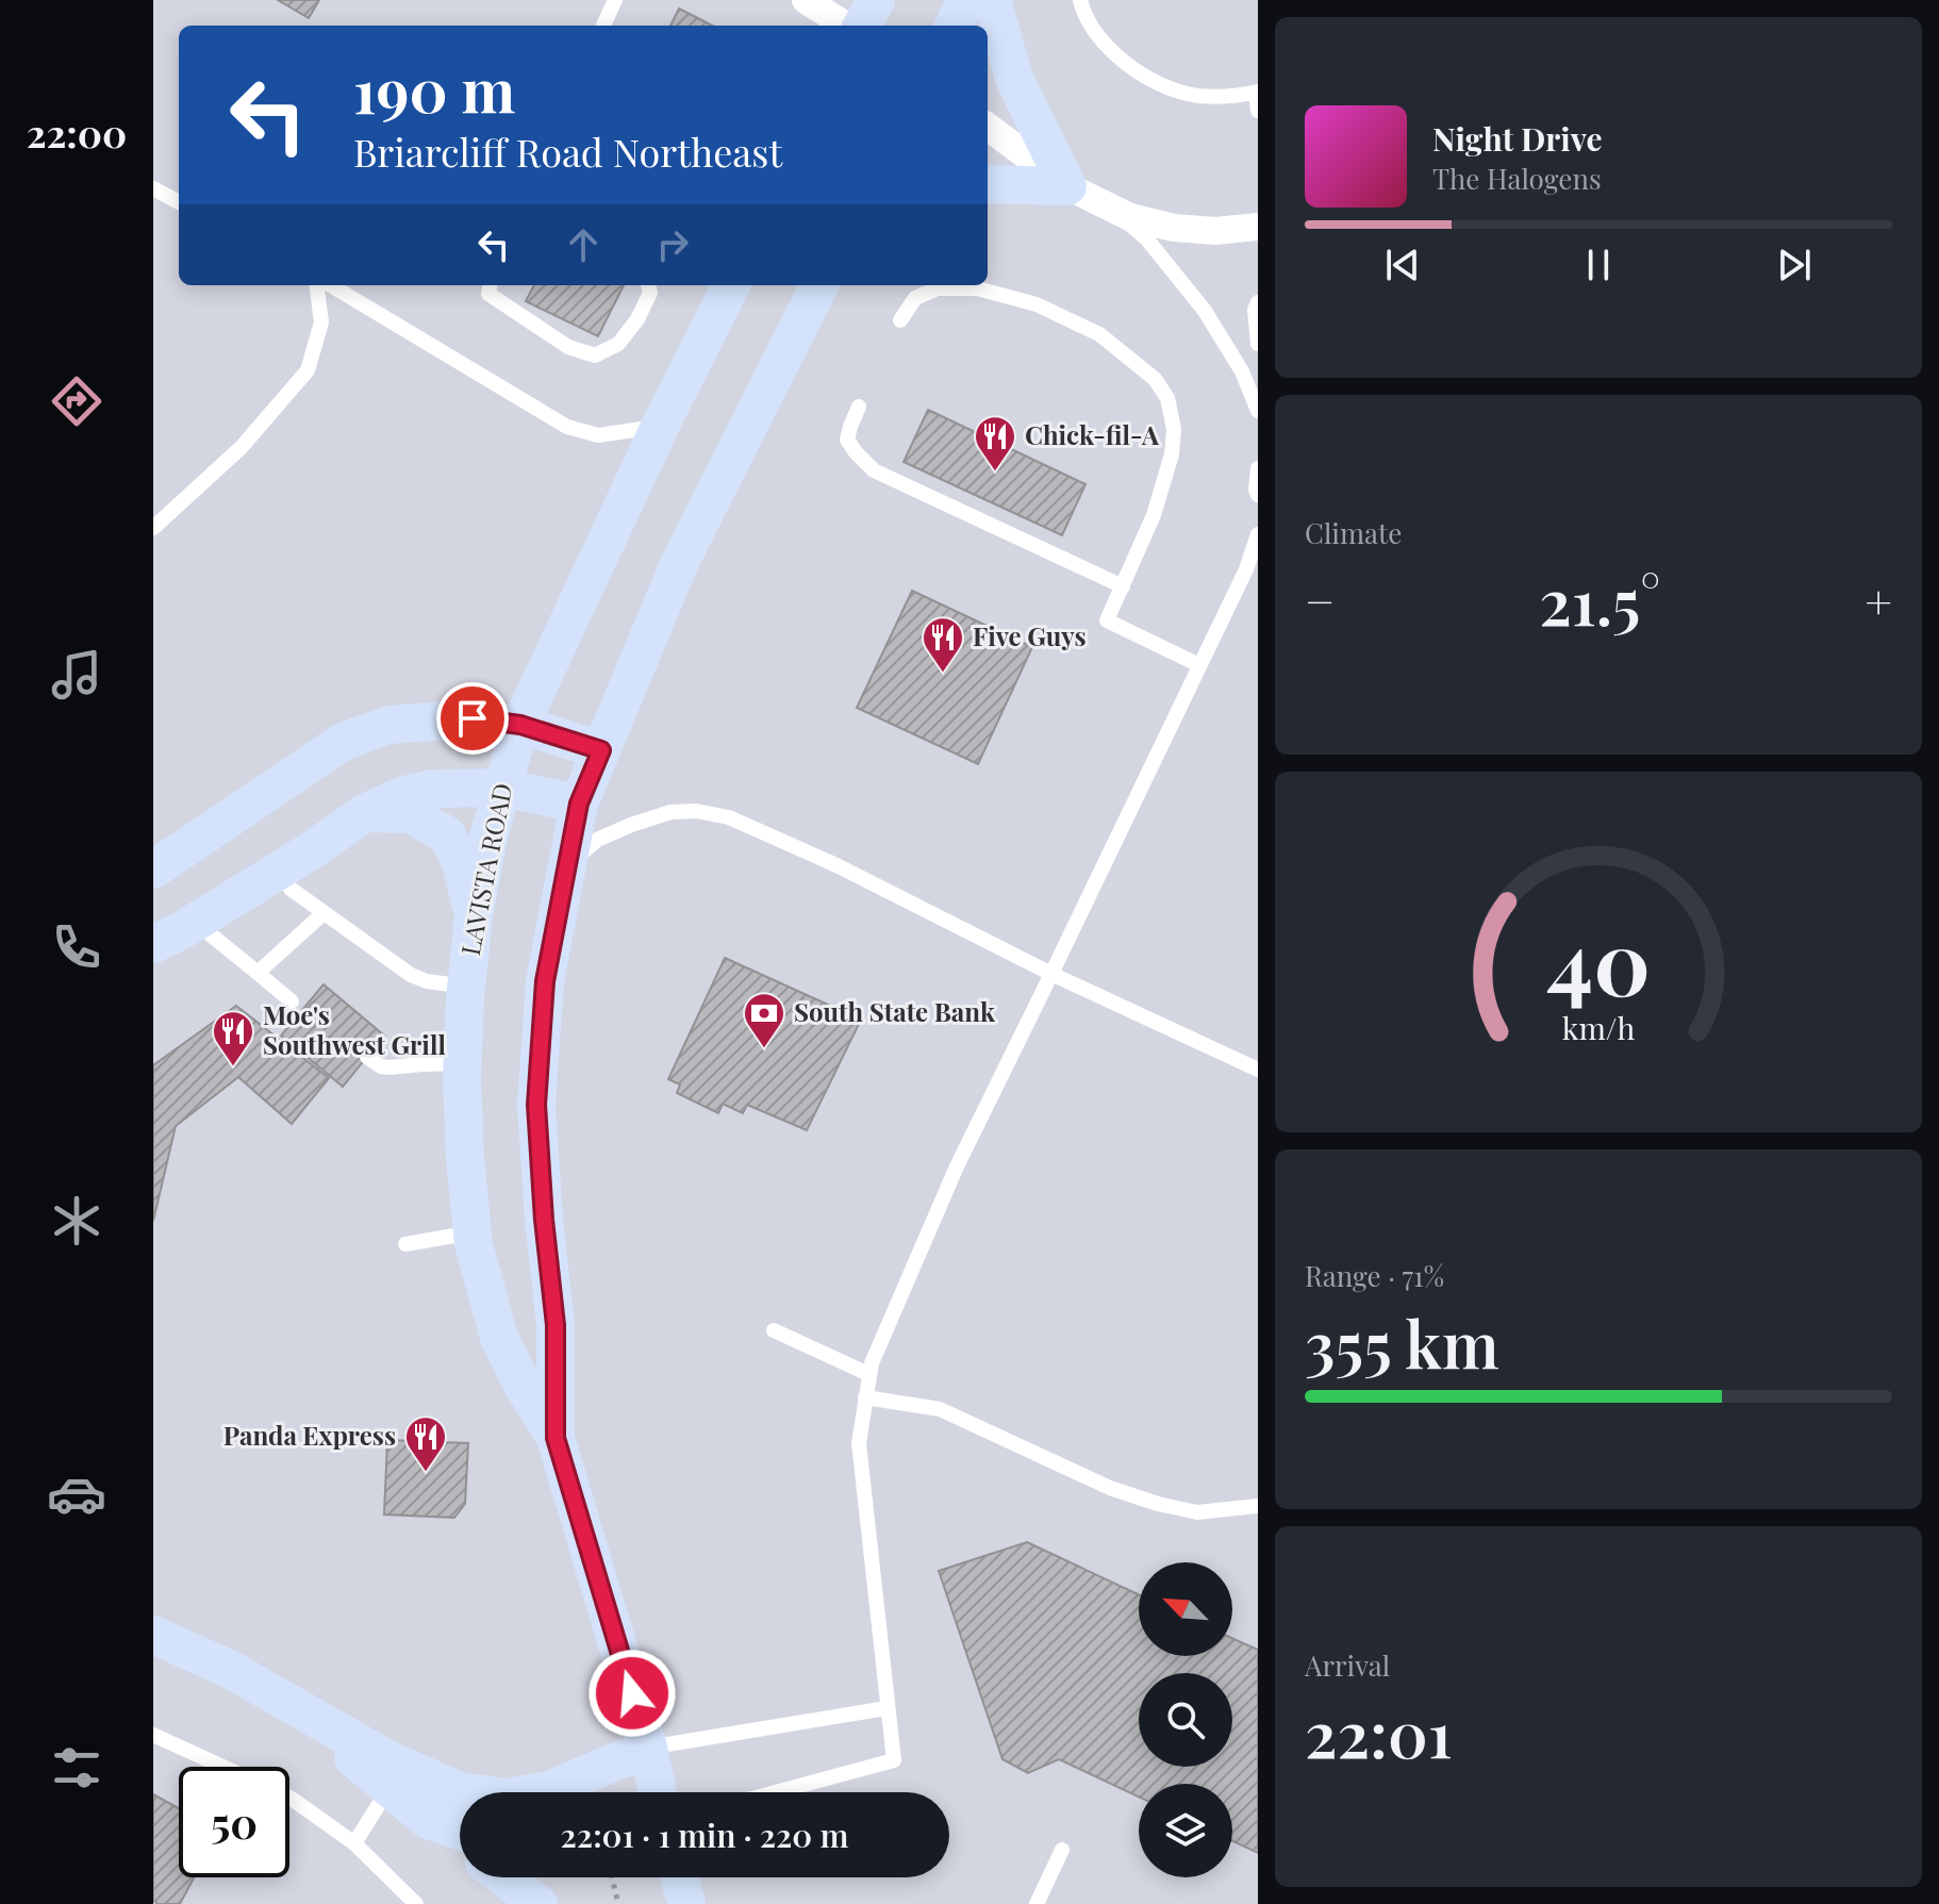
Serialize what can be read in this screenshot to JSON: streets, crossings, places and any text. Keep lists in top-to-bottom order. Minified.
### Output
{"streets":{"main road":["LAVISTA ROAD"]},"places":{"restaurant":["Chick-fil-A","Five Guys","Moe's Southwest Grill","Panda Express"],"bank":["South State Bank"]},"north":"top left","page":{"tabs":"22:00","turn":["190 m","Briarcliff Road Northeast"],"song":["Night Drive","The Halogens"],"tile":["Climate",["Range · 71%","355 km"],["Arrival","22:01"]],"heat":["−","21.5°","+"],"limit":"50","trip":"22:01 · 1 min · 220 m","gauge":["40","km/h"]}}
